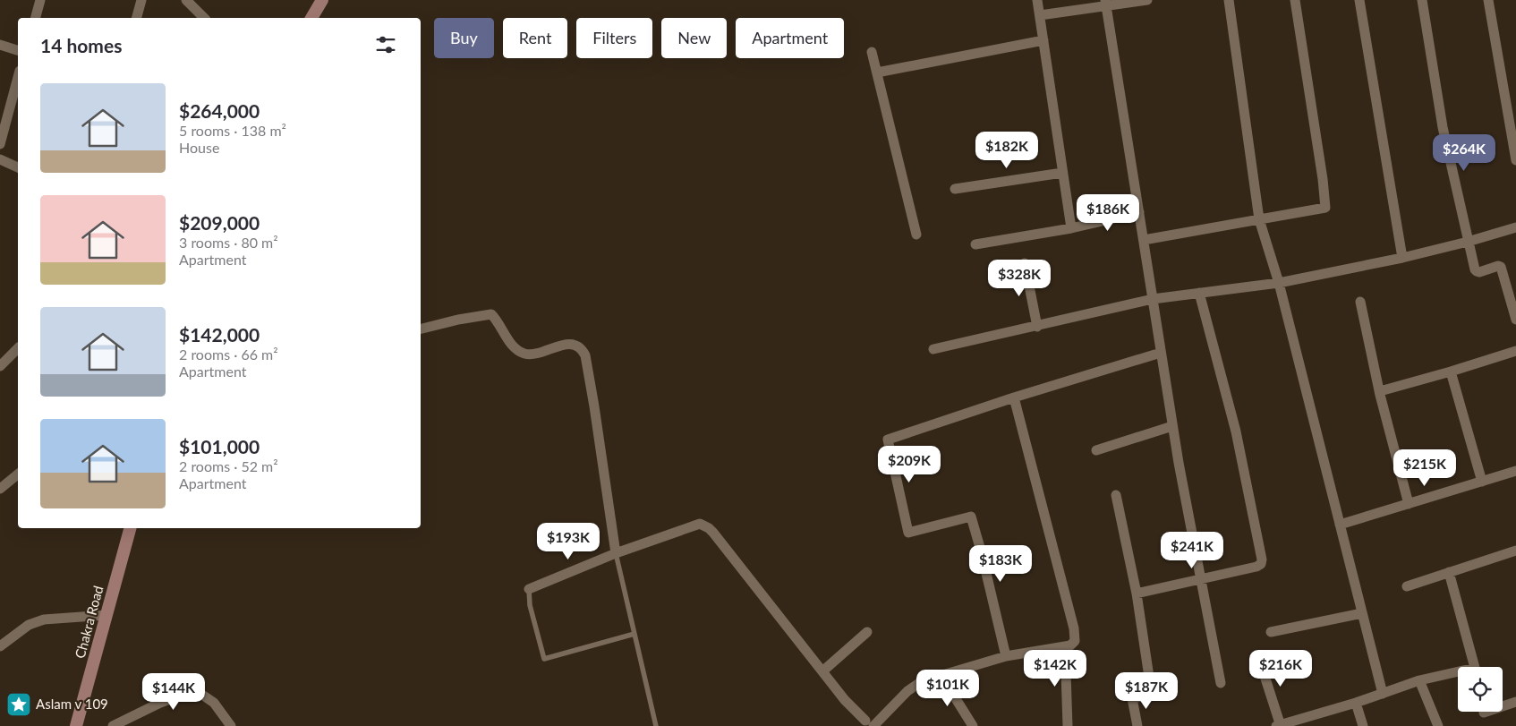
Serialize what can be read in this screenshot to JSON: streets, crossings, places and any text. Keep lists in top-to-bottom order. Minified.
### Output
{"streets":{"main road":["Chakra Road"]},"places":{"place":["Aslam v 109"]},"page":{"chip":["Buy","Rent","Filters","New","Apartment"],"heading":"14 homes","list":[{"name":"$264,000","note":"5 rooms · 138 m² · House"},{"name":"$209,000","note":"3 rooms · 80 m² · Apartment"},{"name":"$142,000","note":"2 rooms · 66 m² · Apartment"},{"name":"$101,000","note":"2 rooms · 52 m² · Apartment"}],"price":["$182K","$264K","$186K","$328K","$209K","$215K","$193K","$241K","$183K","$142K","$216K","$101K","$187K","$144K"]}}
